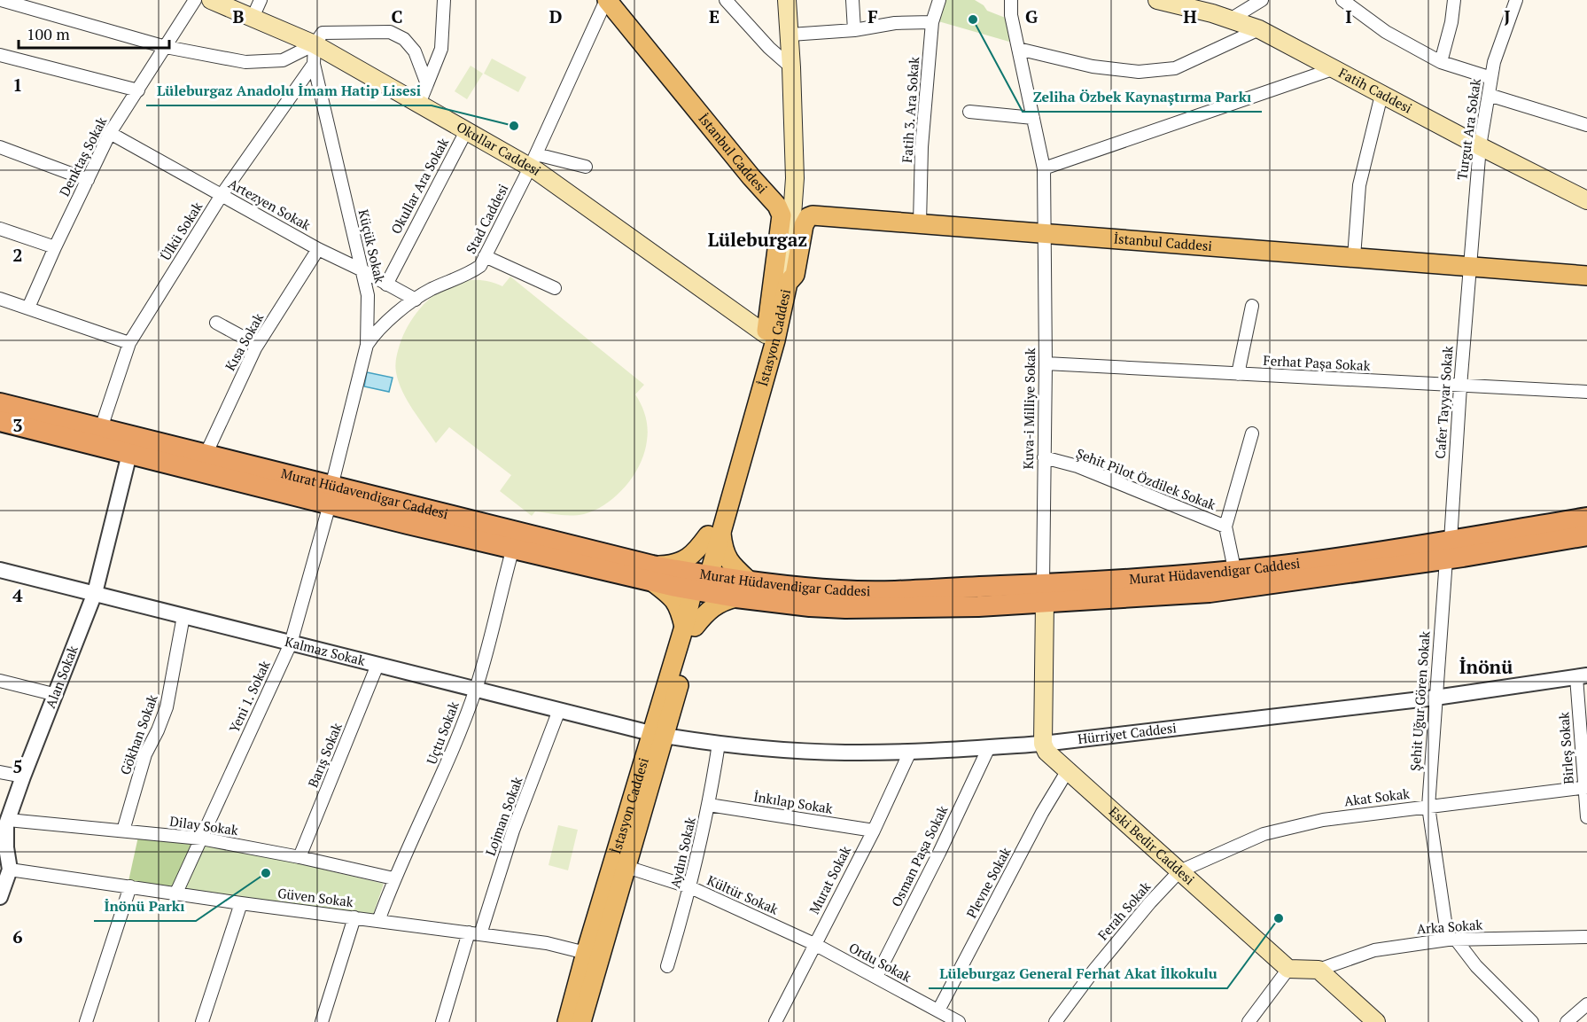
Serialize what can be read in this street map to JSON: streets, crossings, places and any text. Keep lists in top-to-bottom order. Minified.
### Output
{"streets":{"highway":["Murat Hüdavendigar Caddesi"],"main road":["Fatih Caddesi","Okullar Caddesi","İstanbul Caddesi","İstasyon Caddesi","Eski Bedir Caddesi"],"street":["Fatih 3. Ara Sokak","Turgut Ara Sokak","Denktaş Sokak","Okullar Ara Sokak","Artezyen Sokak","Stad Caddesi","Ülkü Sokak","Küçük Sokak","Kısa Sokak","Ferhat Paşa Sokak","Cafer Tayyar Sokak","Kuva-i Milliye Sokak","Şehit Pilot Özdilek Sokak","Kalmaz Sokak","Alan Sokak","Yeni 1. Sokak","Şehit Uğur Gören Sokak","Uçtu Sokak","Hürriyet Caddesi","Gökhan Sokak","Birleş Sokak","Barış Sokak","Akat Sokak","İnkılap Sokak","Lojman Sokak","Dilay Sokak","Aydın Sokak","Osman Paşa Sokak","Murat Sokak","Plevne Sokak","Kültür Sokak","Güven Sokak","Ferah Sokak","Arka Sokak","Ordu Sokak"]},"crossings":[["Fatih Caddesi","Turgut Ara Sokak"],["Fatih 3. Ara Sokak","İstanbul Caddesi"],["Turgut Ara Sokak","İstanbul Caddesi"],["Turgut Ara Sokak","Cafer Tayyar Sokak"],["Okullar Caddesi","İstanbul Caddesi"],["Okullar Caddesi","Okullar Ara Sokak"],["Okullar Caddesi","Stad Caddesi"],["Okullar Caddesi","Küçük Sokak"],["Okullar Caddesi","İstasyon Caddesi"],["İstanbul Caddesi","Stad Caddesi"],["İstanbul Caddesi","İstasyon Caddesi"],["İstanbul Caddesi","Cafer Tayyar Sokak"],["İstanbul Caddesi","Kuva-i Milliye Sokak"],["Denktaş Sokak","Artezyen Sokak"],["Okullar Ara Sokak","Artezyen Sokak"],["Artezyen Sokak","Stad Caddesi"],["Artezyen Sokak","Ülkü Sokak"],["Artezyen Sokak","Küçük Sokak"],["Artezyen Sokak","Kısa Sokak"],["Stad Caddesi","Küçük Sokak"],["Ülkü Sokak","Küçük Sokak"],["Ülkü Sokak","Murat Hüdavendigar Caddesi"],["Küçük Sokak","Murat Hüdavendigar Caddesi"],["Küçük Sokak","Yeni 1. Sokak"],["İstasyon Caddesi","Murat Hüdavendigar Caddesi"],["İstasyon Caddesi","Kalmaz Sokak"],["İstasyon Caddesi","Hürriyet Caddesi"],["İstasyon Caddesi","Kültür Sokak"],["İstasyon Caddesi","Güven Sokak"],["Kısa Sokak","Murat Hüdavendigar Caddesi"],["Ferhat Paşa Sokak","Cafer Tayyar Sokak"],["Ferhat Paşa Sokak","Kuva-i Milliye Sokak"],["Cafer Tayyar Sokak","Murat Hüdavendigar Caddesi"],["Cafer Tayyar Sokak","Şehit Uğur Gören Sokak"],["Kuva-i Milliye Sokak","Şehit Pilot Özdilek Sokak"],["Kuva-i Milliye Sokak","Murat Hüdavendigar Caddesi"],["Şehit Pilot Özdilek Sokak","Murat Hüdavendigar Caddesi"],["Murat Hüdavendigar Caddesi","Alan Sokak"],["Murat Hüdavendigar Caddesi","Yeni 1. Sokak"],["Murat Hüdavendigar Caddesi","Şehit Uğur Gören Sokak"],["Murat Hüdavendigar Caddesi","Uçtu Sokak"],["Kalmaz Sokak","Alan Sokak"],["Kalmaz Sokak","Yeni 1. Sokak"],["Kalmaz Sokak","Uçtu Sokak"],["Kalmaz Sokak","Hürriyet Caddesi"],["Kalmaz Sokak","Gökhan Sokak"],["Kalmaz Sokak","Barış Sokak"],["Kalmaz Sokak","Lojman Sokak"],["Alan Sokak","Dilay Sokak"],["Alan Sokak","Güven Sokak"],["Yeni 1. Sokak","Dilay Sokak"],["Yeni 1. Sokak","Güven Sokak"],["Şehit Uğur Gören Sokak","Hürriyet Caddesi"],["Şehit Uğur Gören Sokak","Akat Sokak"],["Şehit Uğur Gören Sokak","Arka Sokak"],["Uçtu Sokak","Dilay Sokak"],["Uçtu Sokak","Güven Sokak"],["Hürriyet Caddesi","Birleş Sokak"],["Hürriyet Caddesi","Eski Bedir Caddesi"],["Hürriyet Caddesi","Aydın Sokak"],["Hürriyet Caddesi","Osman Paşa Sokak"],["Hürriyet Caddesi","Murat Sokak"],["Gökhan Sokak","Dilay Sokak"],["Birleş Sokak","Akat Sokak"],["Barış Sokak","Dilay Sokak"],["Akat Sokak","Eski Bedir Caddesi"],["Akat Sokak","Ferah Sokak"],["İnkılap Sokak","Aydın Sokak"],["İnkılap Sokak","Murat Sokak"],["Lojman Sokak","Güven Sokak"],["Eski Bedir Caddesi","Plevne Sokak"],["Eski Bedir Caddesi","Ferah Sokak"],["Aydın Sokak","Kültür Sokak"],["Osman Paşa Sokak","Ordu Sokak"],["Murat Sokak","Kültür Sokak"],["Murat Sokak","Ordu Sokak"],["Plevne Sokak","Ordu Sokak"],["Kültür Sokak","Ordu Sokak"]],"districts":["Lüleburgaz","İnönü"],"places":["Zeliha Özbek Kaynaştırma Parkı","Lüleburgaz Anadolu İmam Hatip Lisesi","İnönü Parkı","Lüleburgaz General Ferhat Akat İlkokulu"],"scale_bar":"100 m","grid":{"columns":["B","C","D","E","F","G","H","I","J"],"rows":["1","2","3","4","5","6"]}}
